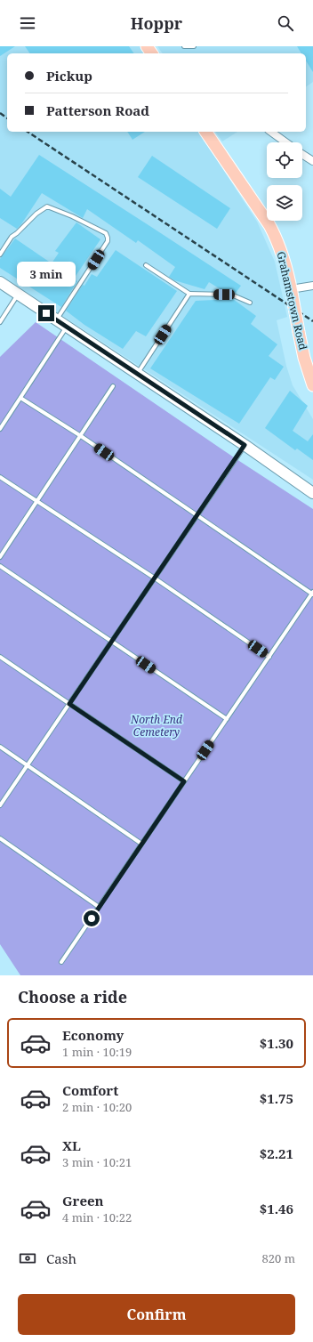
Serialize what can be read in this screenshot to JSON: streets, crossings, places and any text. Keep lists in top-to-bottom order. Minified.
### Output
{"streets":{"main road":["Grahamstown Road"]},"parks":["North End Cemetery"],"page":{"header":"Hoppr","banner":["Pickup","Patterson Road"],"bubble":"3 min","heading":"Choose a ride","list":[{"name":"Economy","note":"1 min · 10:19","value":"$1.30"},{"name":"Comfort","note":"2 min · 10:20","value":"$1.75"},{"name":"XL","note":"3 min · 10:21","value":"$2.21"},{"name":"Green","note":"4 min · 10:22","value":"$1.46"}],"pay":["Cash","820 m"],"buttons":"Confirm"}}
